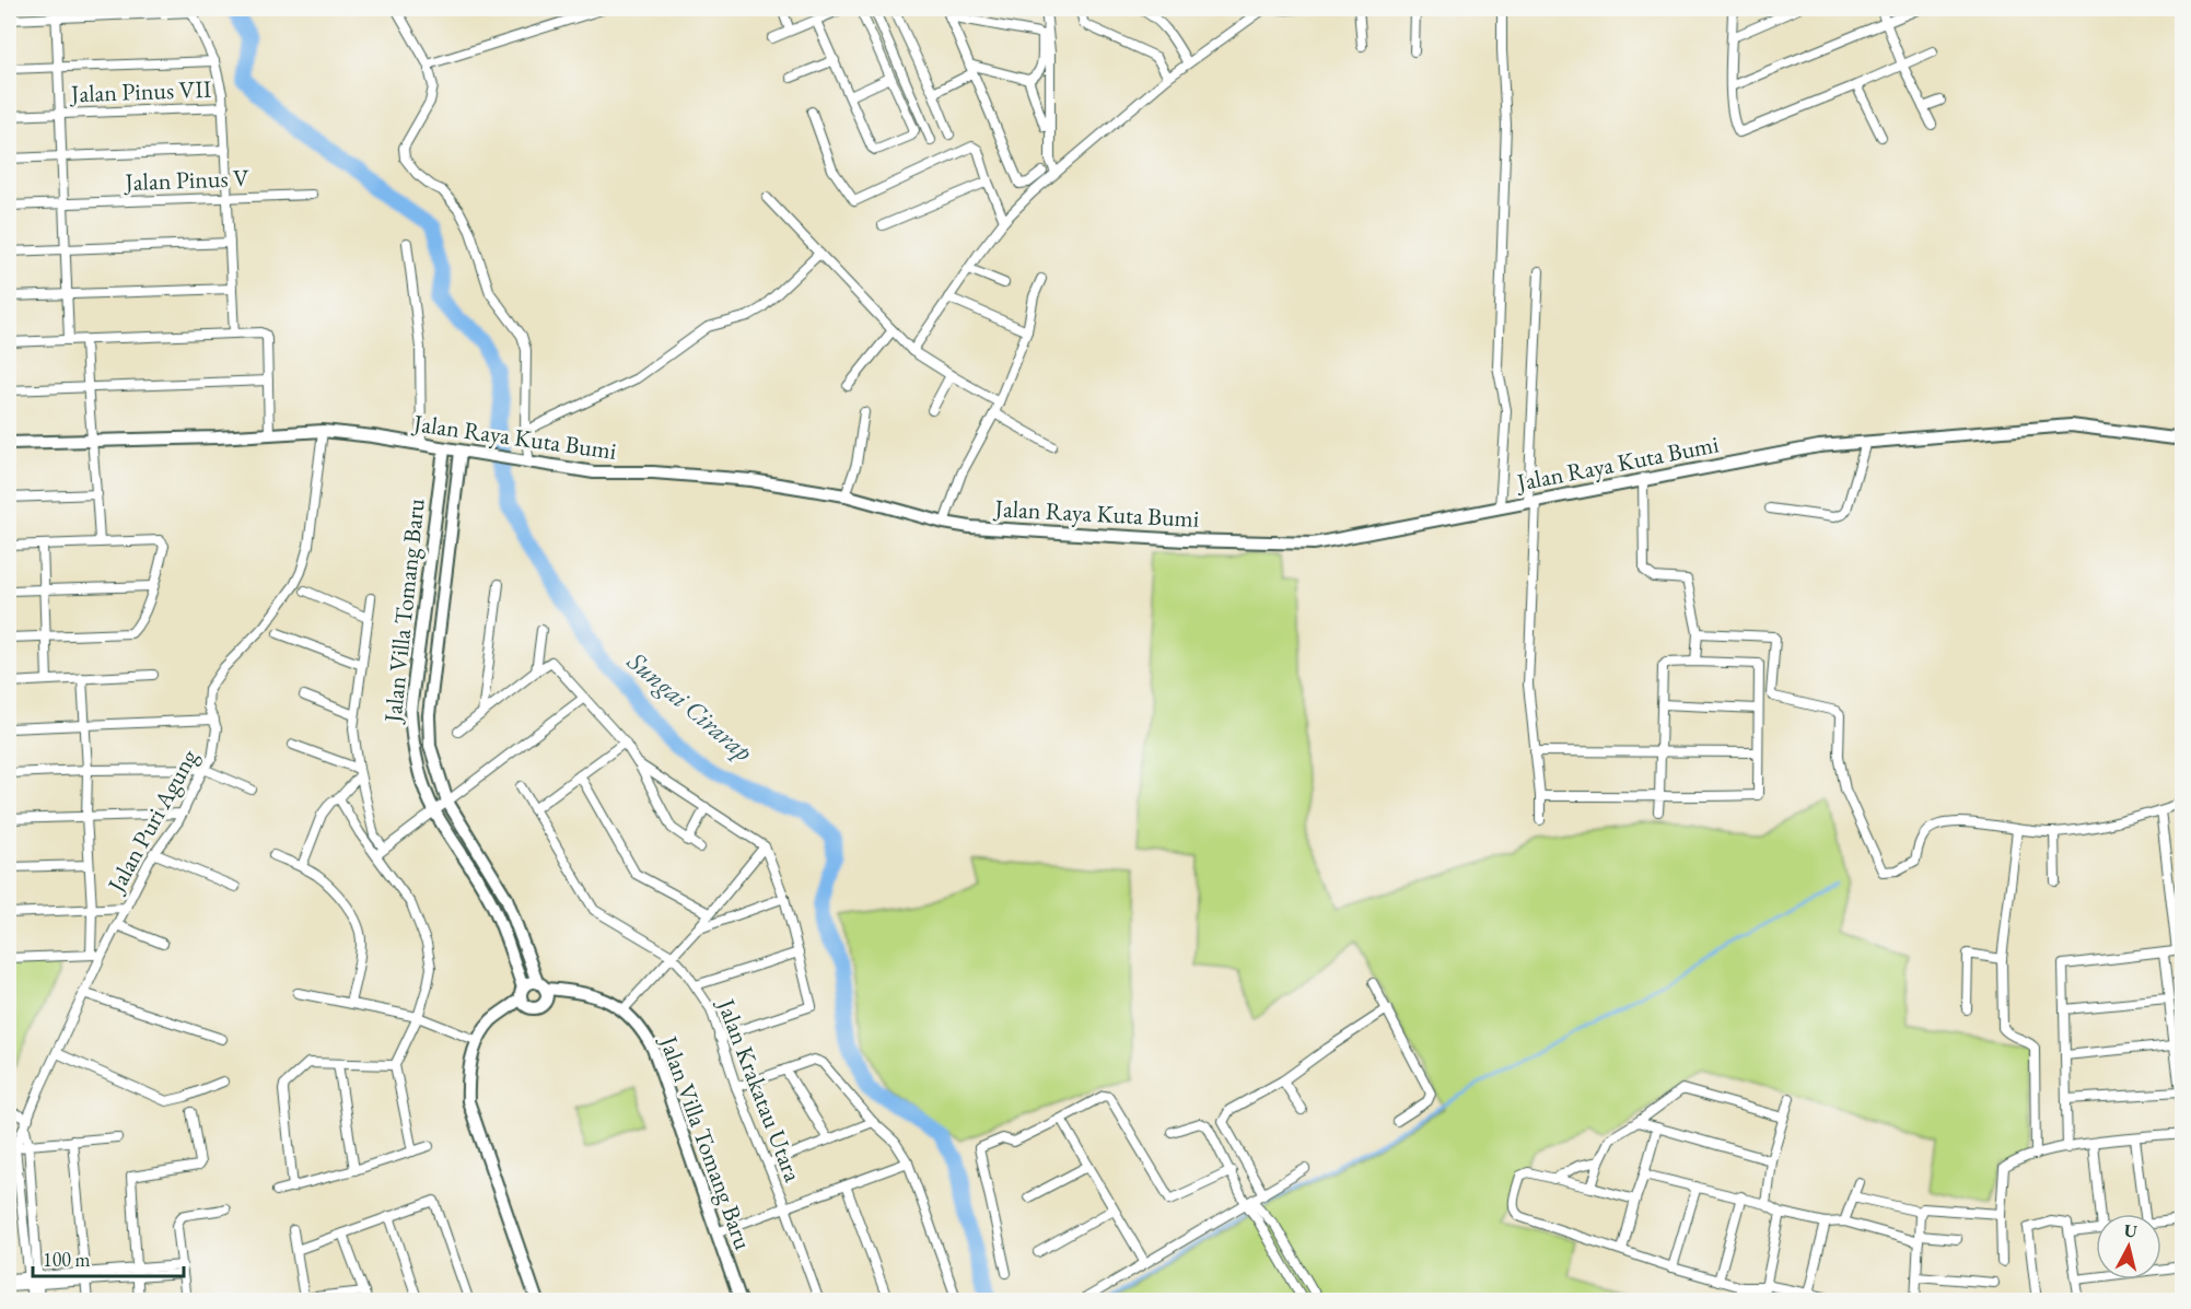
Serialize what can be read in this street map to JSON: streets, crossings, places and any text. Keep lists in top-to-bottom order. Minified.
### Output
{"streets":{"street":["Jalan Pinus VII","Jalan Pinus V","Jalan Raya Kuta Bumi","Jalan Villa Tomang Baru","Jalan Puri Agung","Jalan Krakatau Utara"]},"crossings":[["Jalan Raya Kuta Bumi","Jalan Villa Tomang Baru"],["Jalan Raya Kuta Bumi","Jalan Puri Agung"]],"water":["Sungai Cirarap"],"scale_bar":"100 m","north":"top"}
